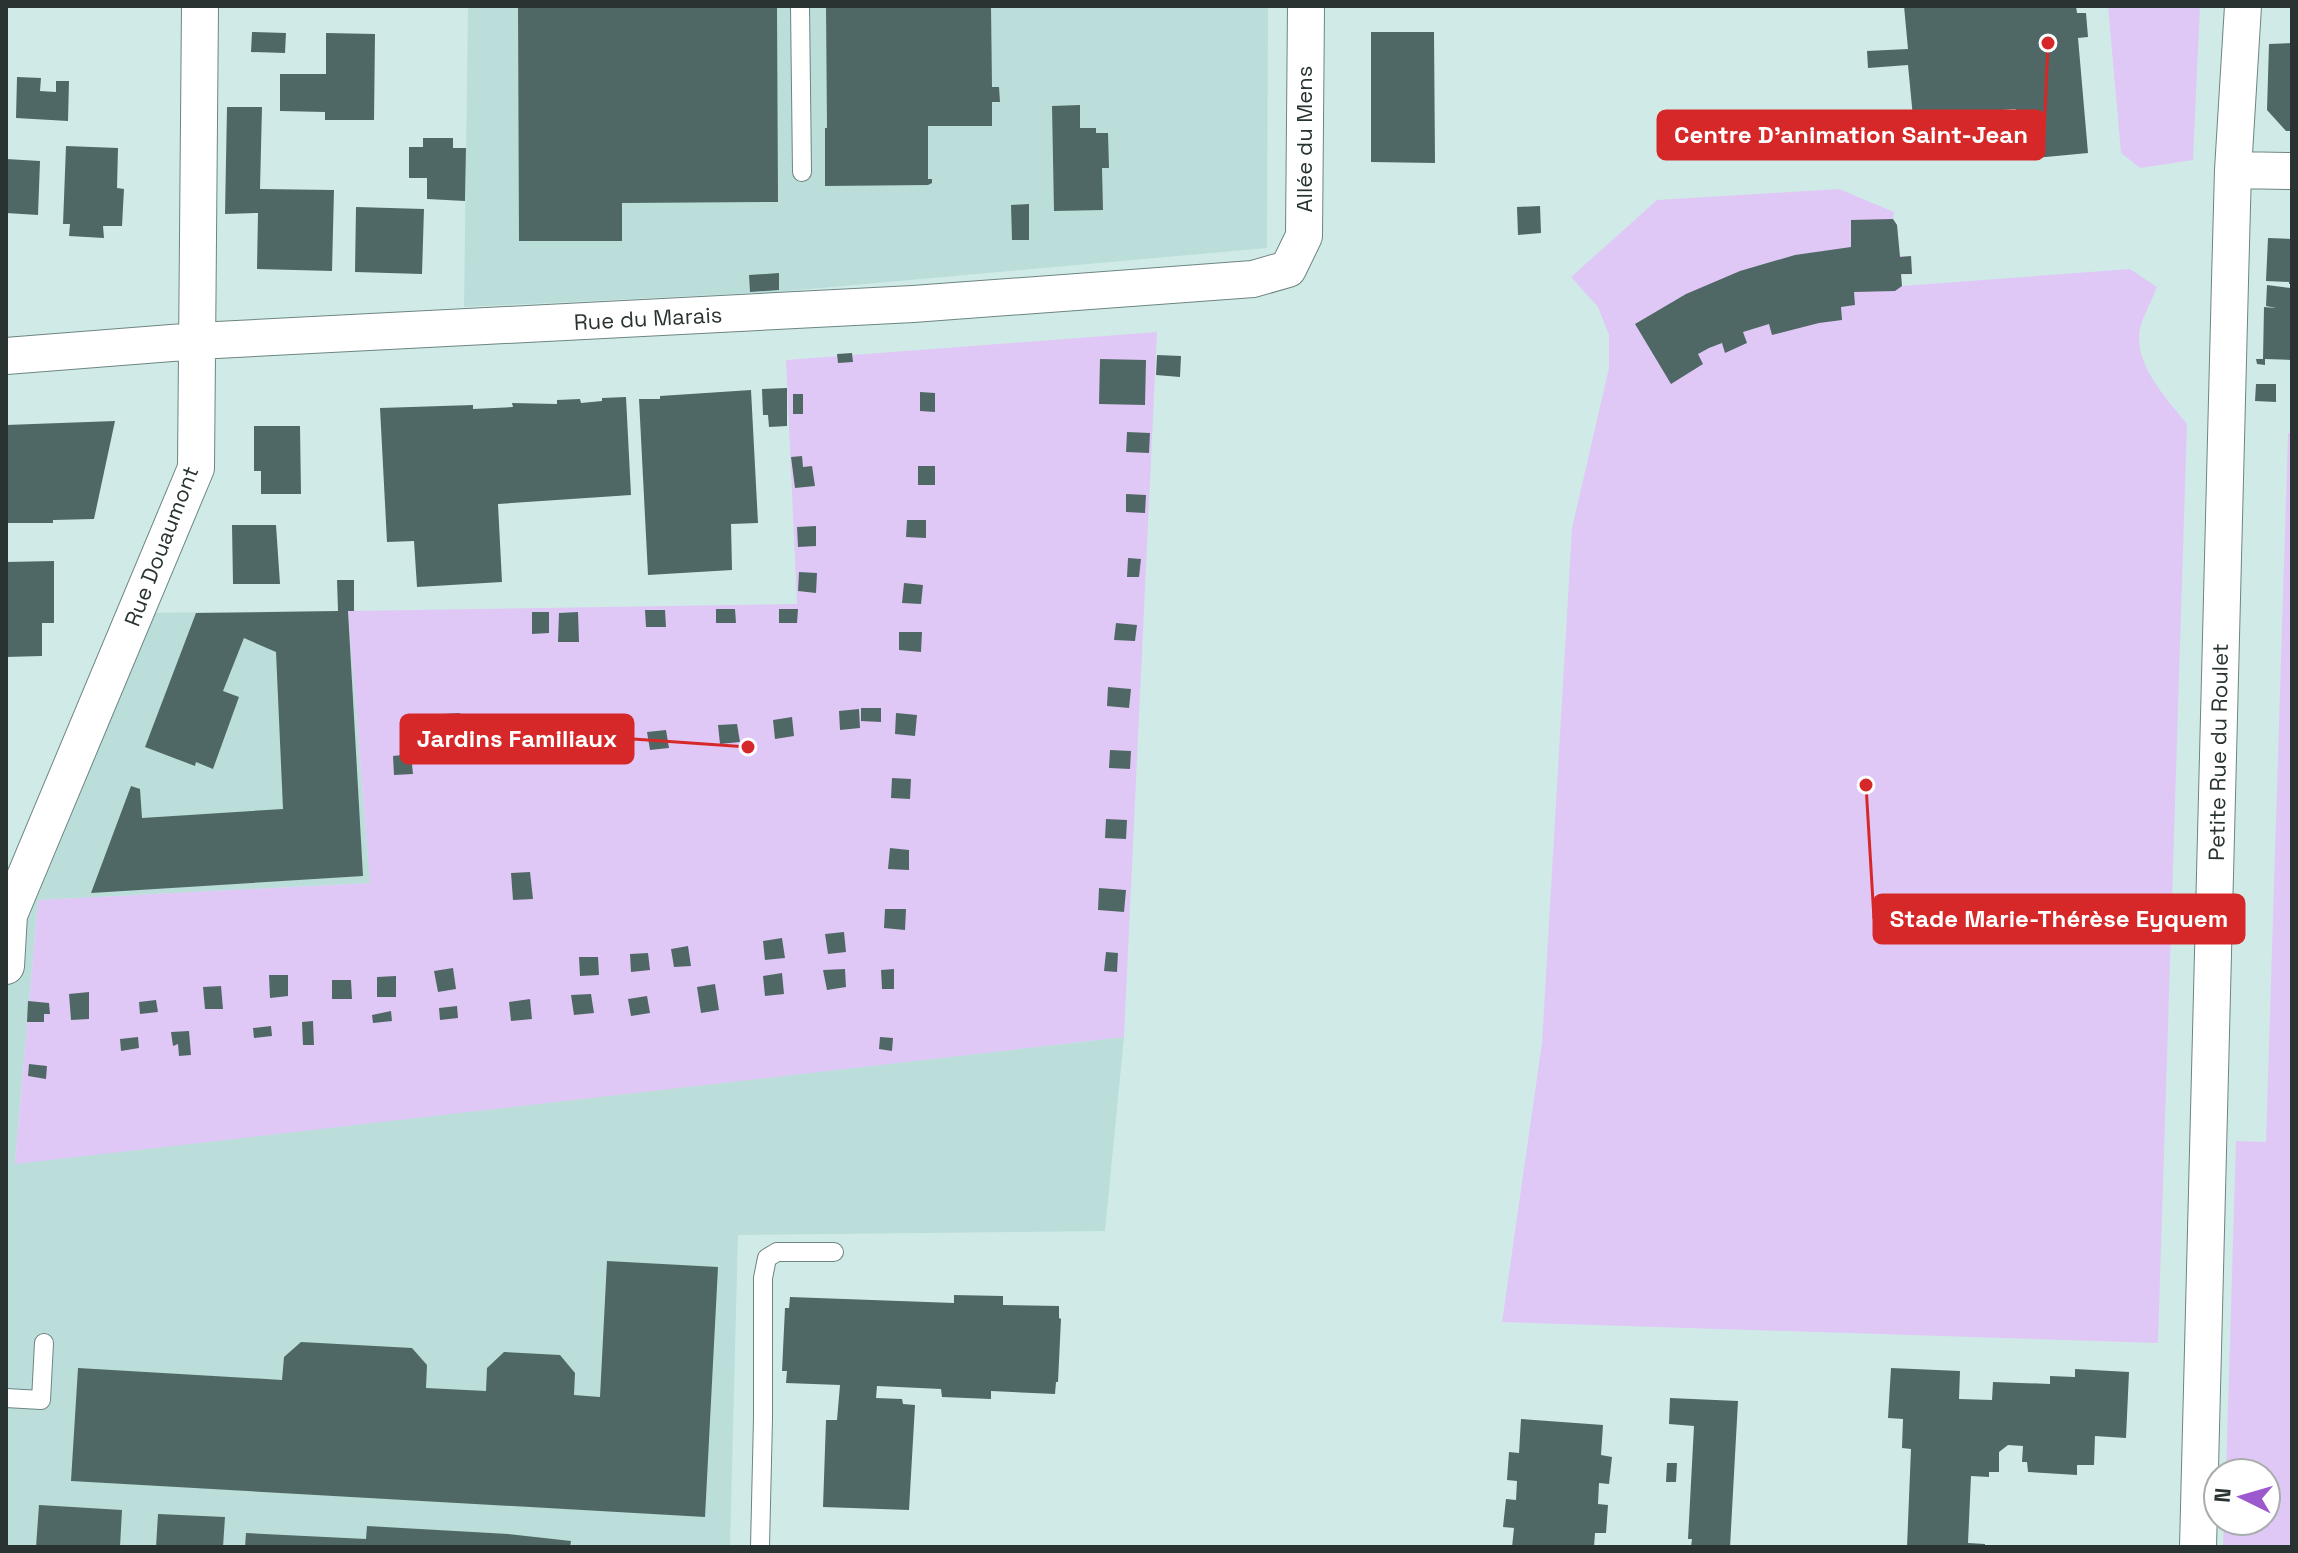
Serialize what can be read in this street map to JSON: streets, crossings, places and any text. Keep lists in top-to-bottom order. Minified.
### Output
{"streets":{"street":["Allée du Mens","Rue du Marais","Rue Douaumont","Petite Rue du Roulet"]},"crossings":[["Allée du Mens","Rue du Marais"],["Rue du Marais","Rue Douaumont"]],"places":["Centre D'animation Saint-Jean","Jardins Familiaux","Stade Marie-Thérèse Eyquem"],"north":"left"}
